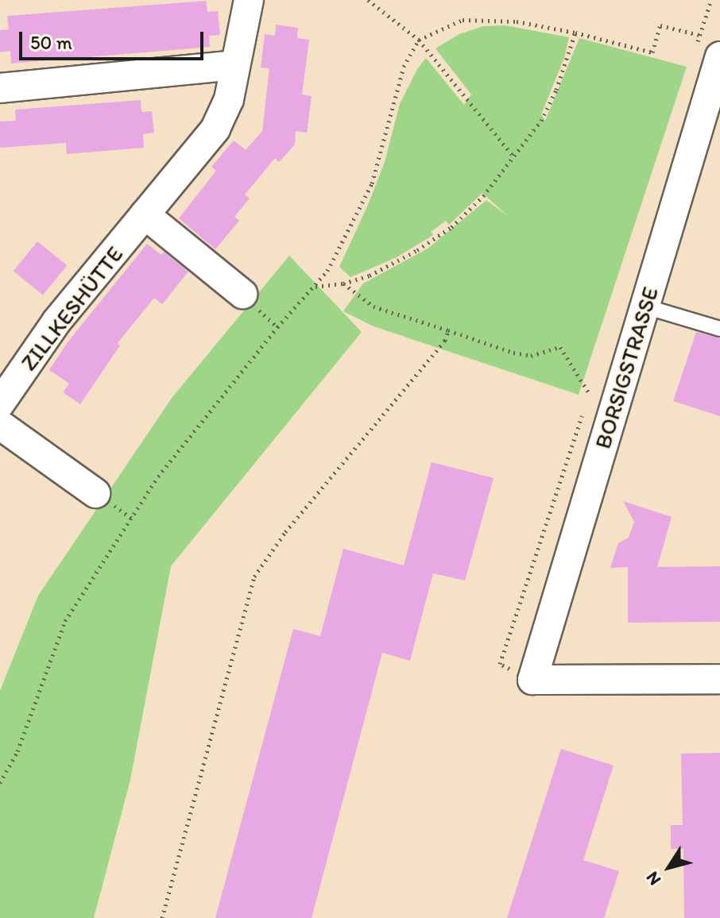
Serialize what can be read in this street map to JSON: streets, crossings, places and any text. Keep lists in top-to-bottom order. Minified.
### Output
{"streets":{"street":["ZILLKESHÜTTE","BORSIGSTRASSE"]},"scale_bar":"50 m","north":"bottom left"}
